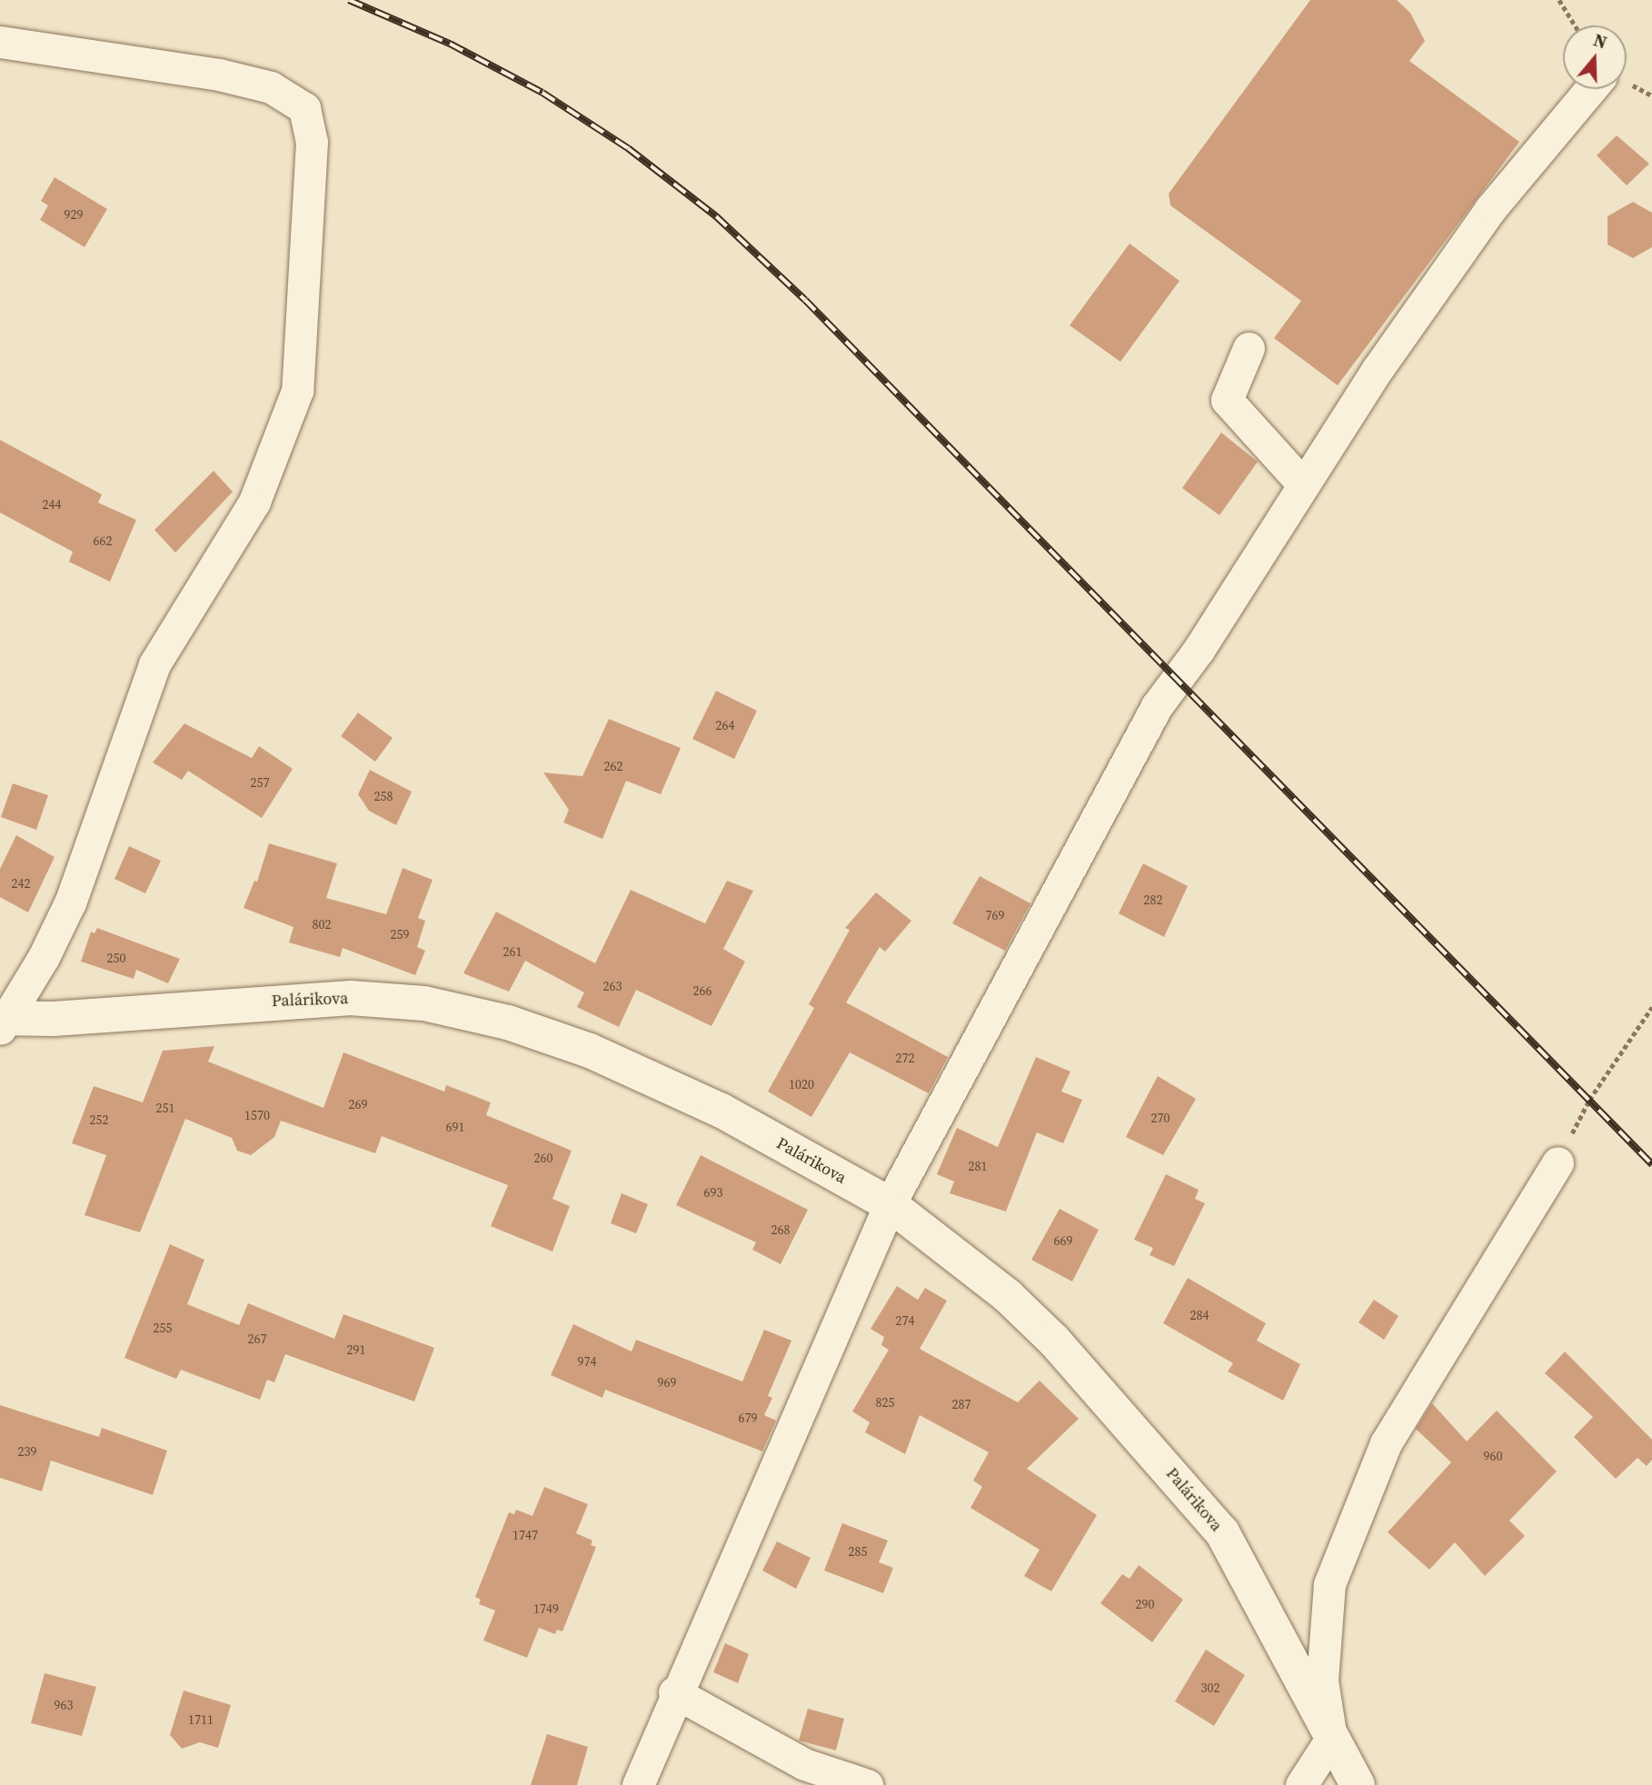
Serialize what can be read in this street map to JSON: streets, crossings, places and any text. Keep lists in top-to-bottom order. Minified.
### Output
{"streets":{"main road":["Palárikova"]},"house_numbers":["929","244","662","264","262","257","258","242","282","769","802","259","261","250","263","266","272","1020","269","251","1570","270","252","691","260","281","693","268","669","284","274","255","267","291","974","969","825","287","679","239","960","1747","285","290","1749","302","963","1711"],"north":"top"}
